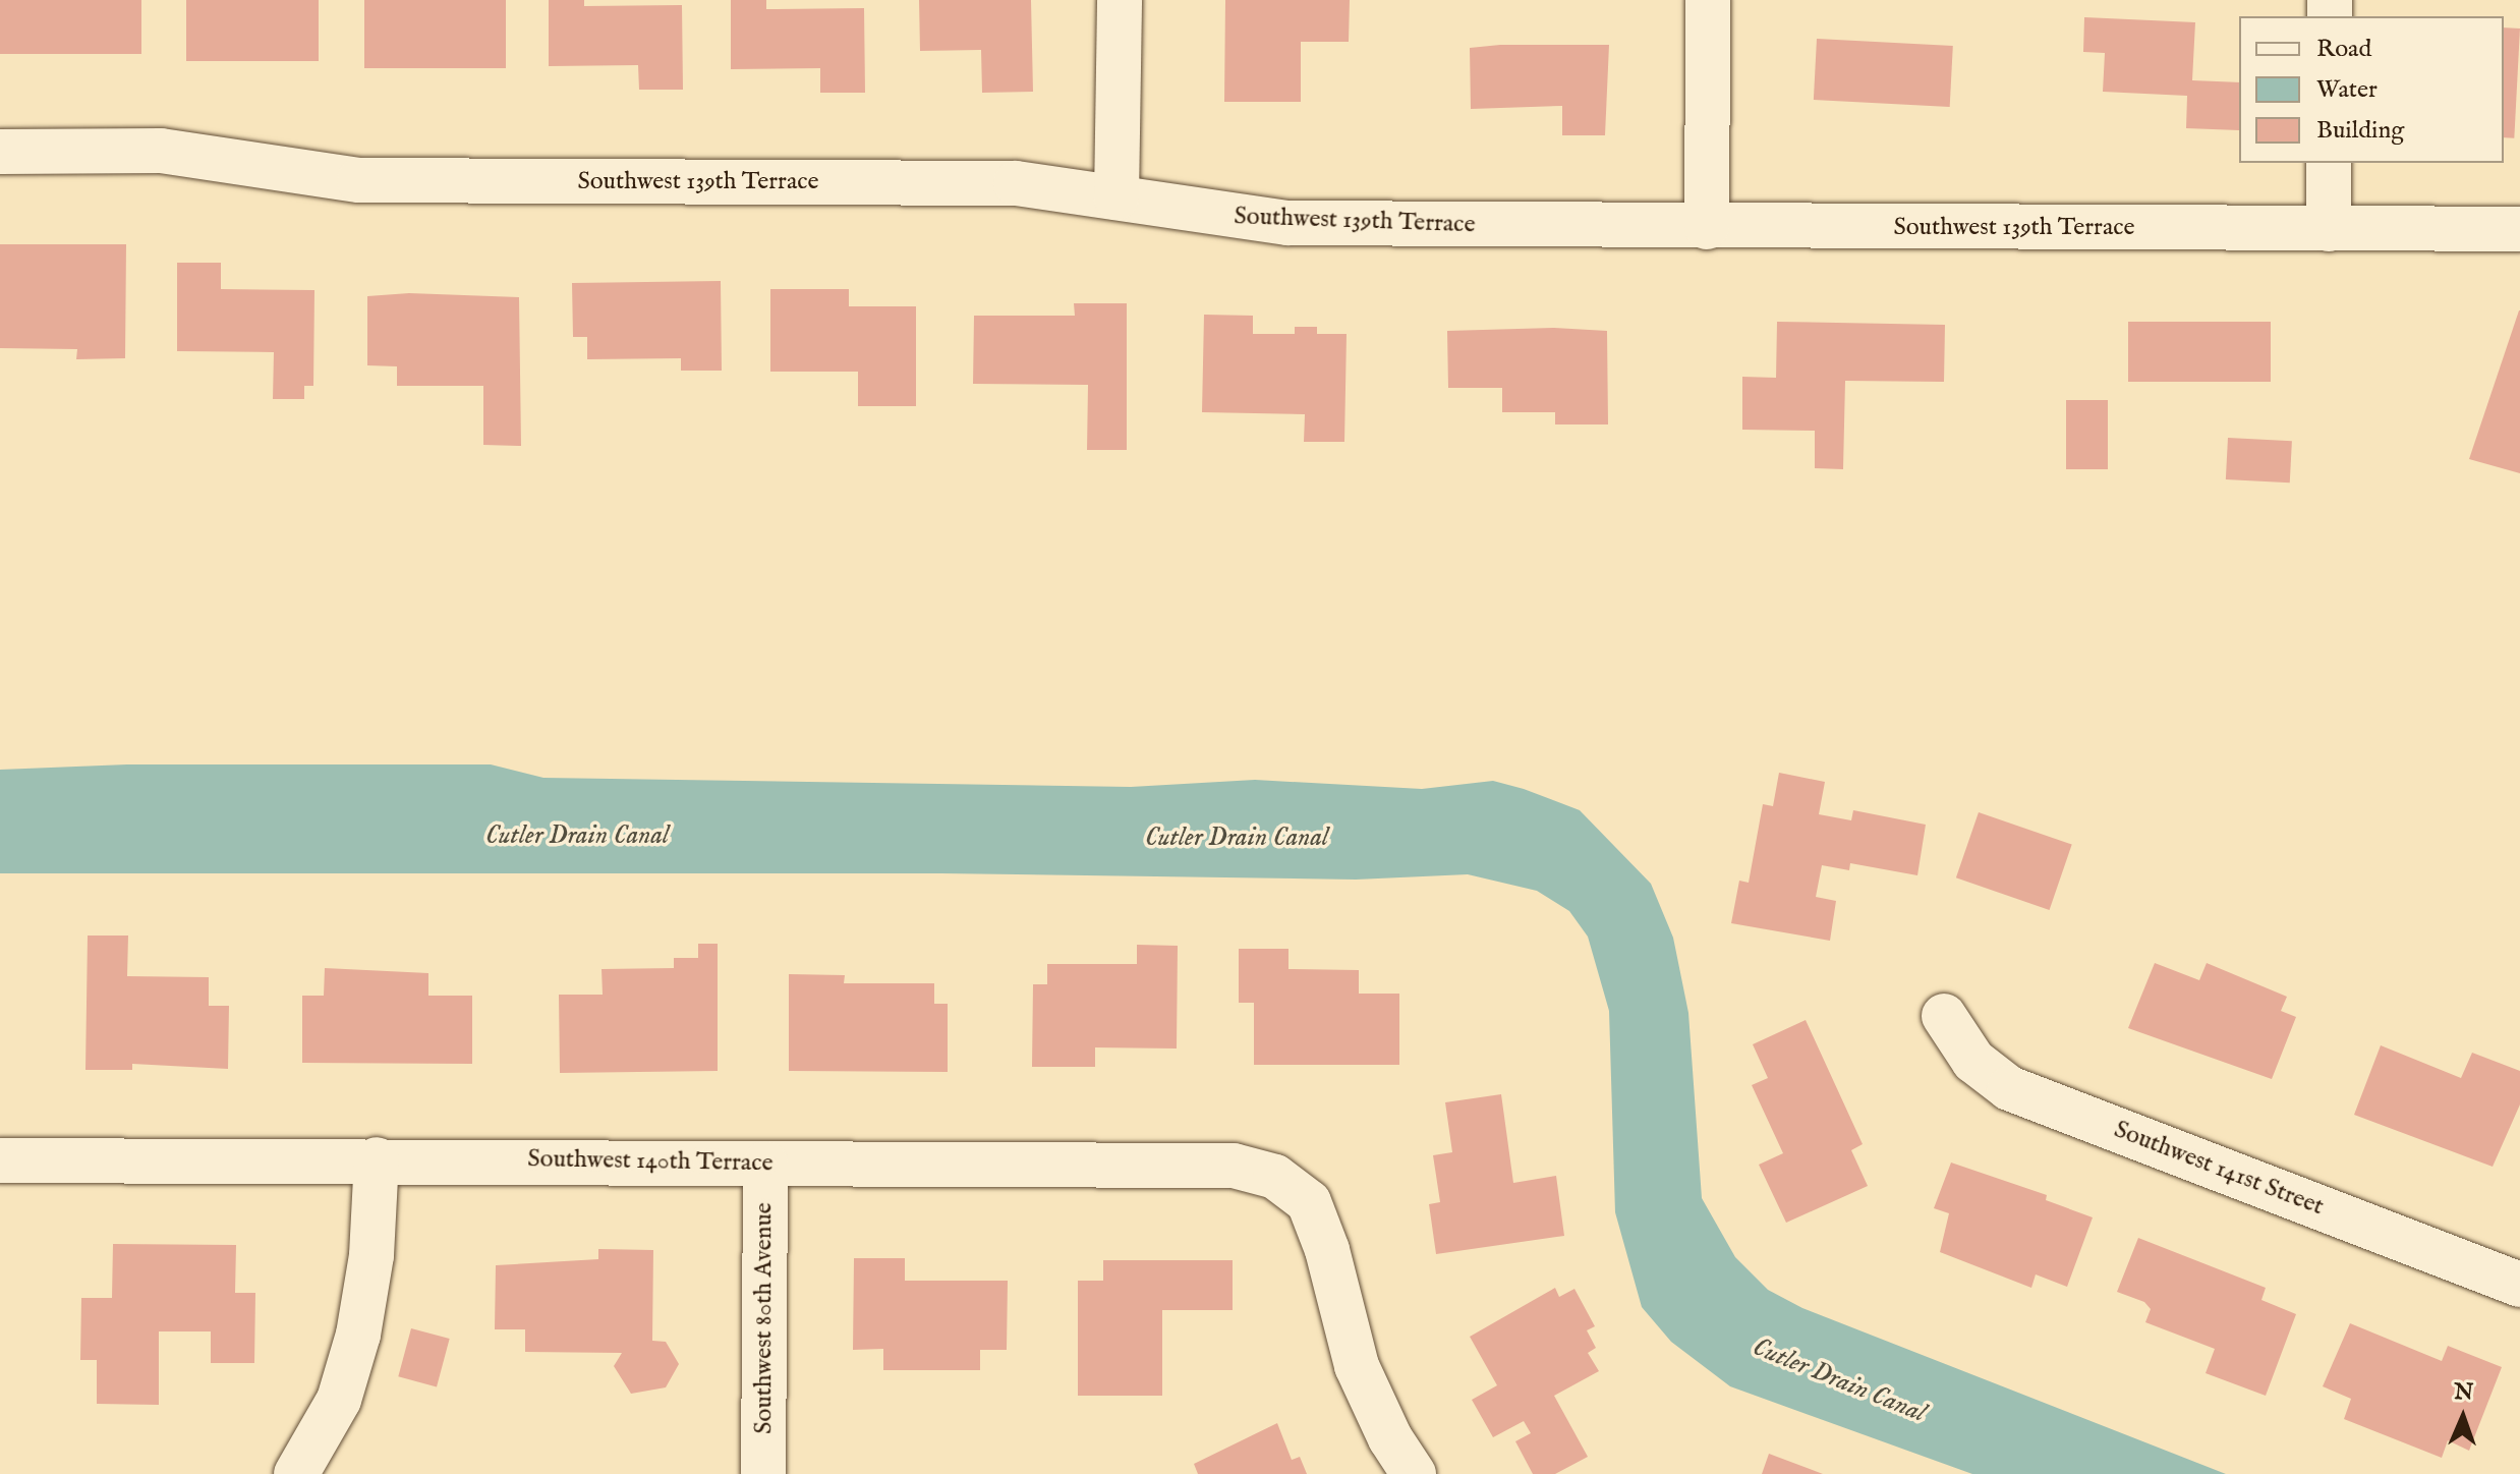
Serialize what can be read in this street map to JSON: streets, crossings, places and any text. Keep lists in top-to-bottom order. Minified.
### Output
{"streets":{"street":["Southwest 139th Terrace","Southwest 140th Terrace","Southwest 141st Street","Southwest 80th Avenue"]},"crossings":[["Southwest 140th Terrace","Southwest 80th Avenue"]],"water":["Cutler Drain Canal"],"legend":["Road","Water","Building"],"north":"top"}
